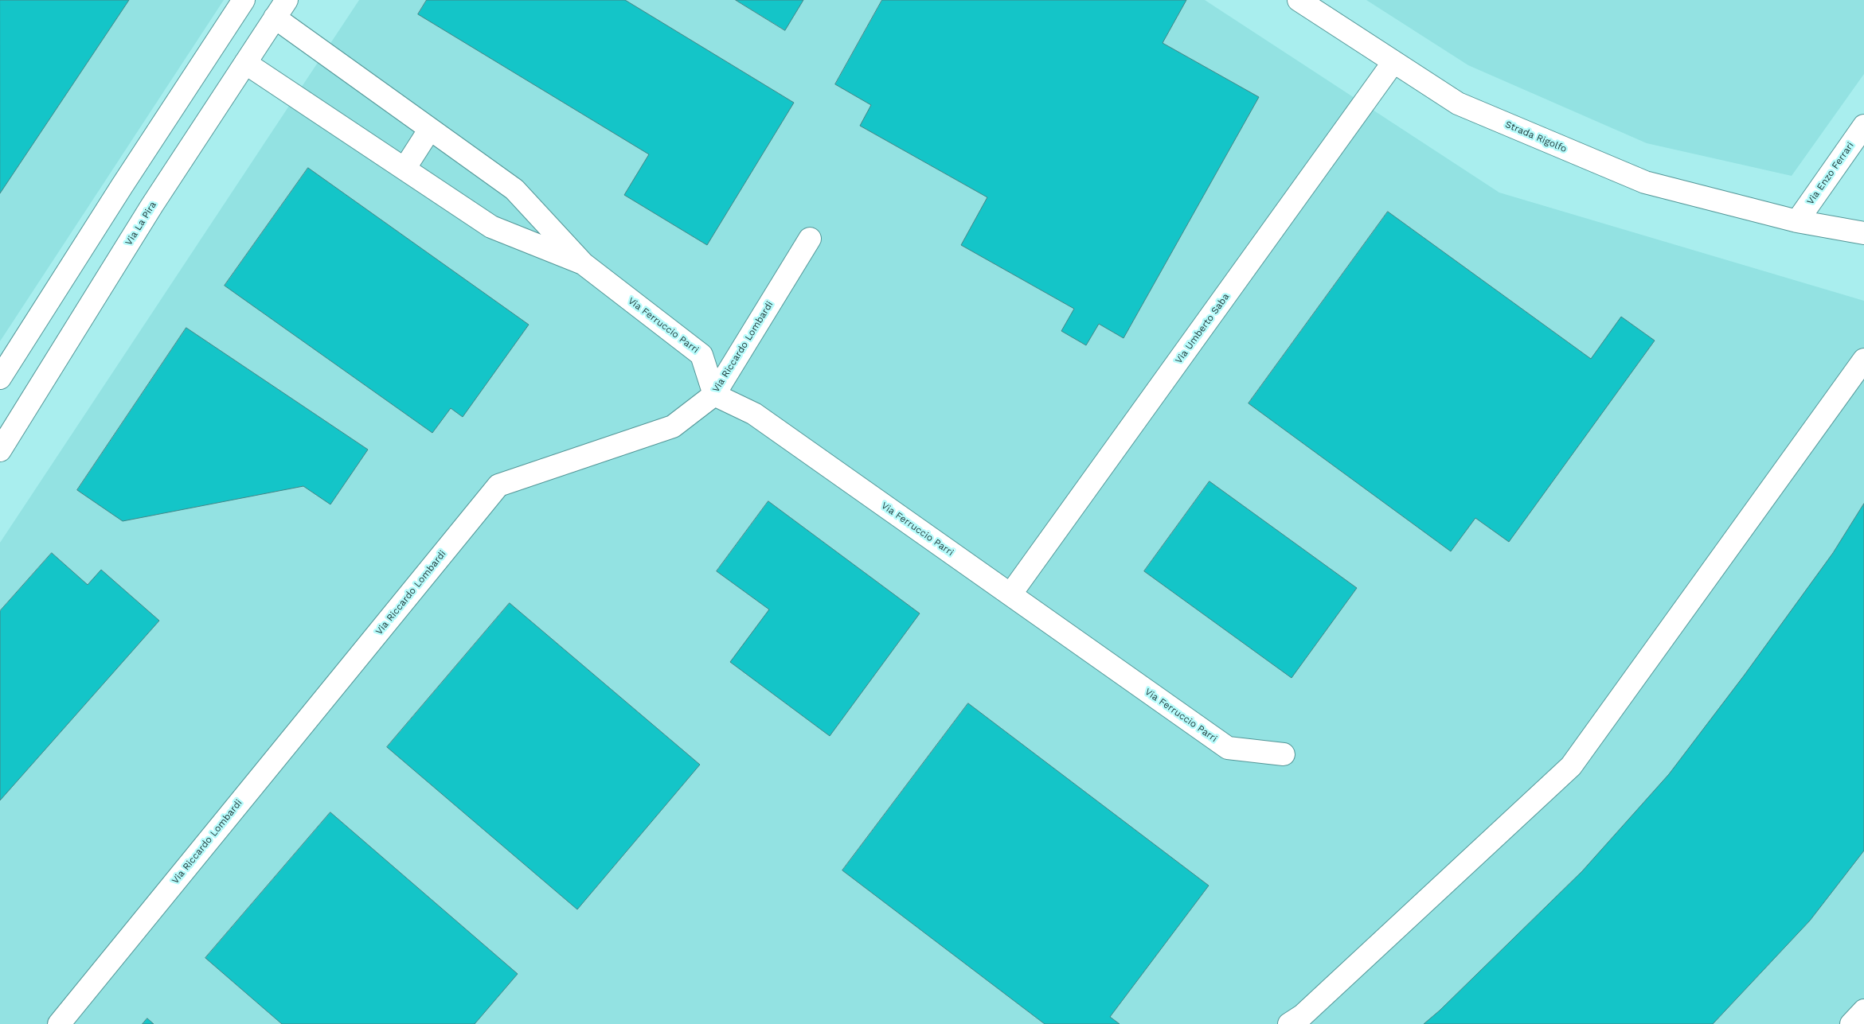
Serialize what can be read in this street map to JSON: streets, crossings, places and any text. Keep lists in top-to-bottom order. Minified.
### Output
{"streets":{"street":["Strada Rigolfo","Via Enzo Ferrari","Via La Pira","Via Ferruccio Parri","Via Umberto Saba","Via Riccardo Lombardi"]},"crossings":[["Strada Rigolfo","Via Enzo Ferrari"],["Strada Rigolfo","Via Umberto Saba"],["Via Ferruccio Parri","Via Umberto Saba"],["Via Ferruccio Parri","Via Riccardo Lombardi"]]}
